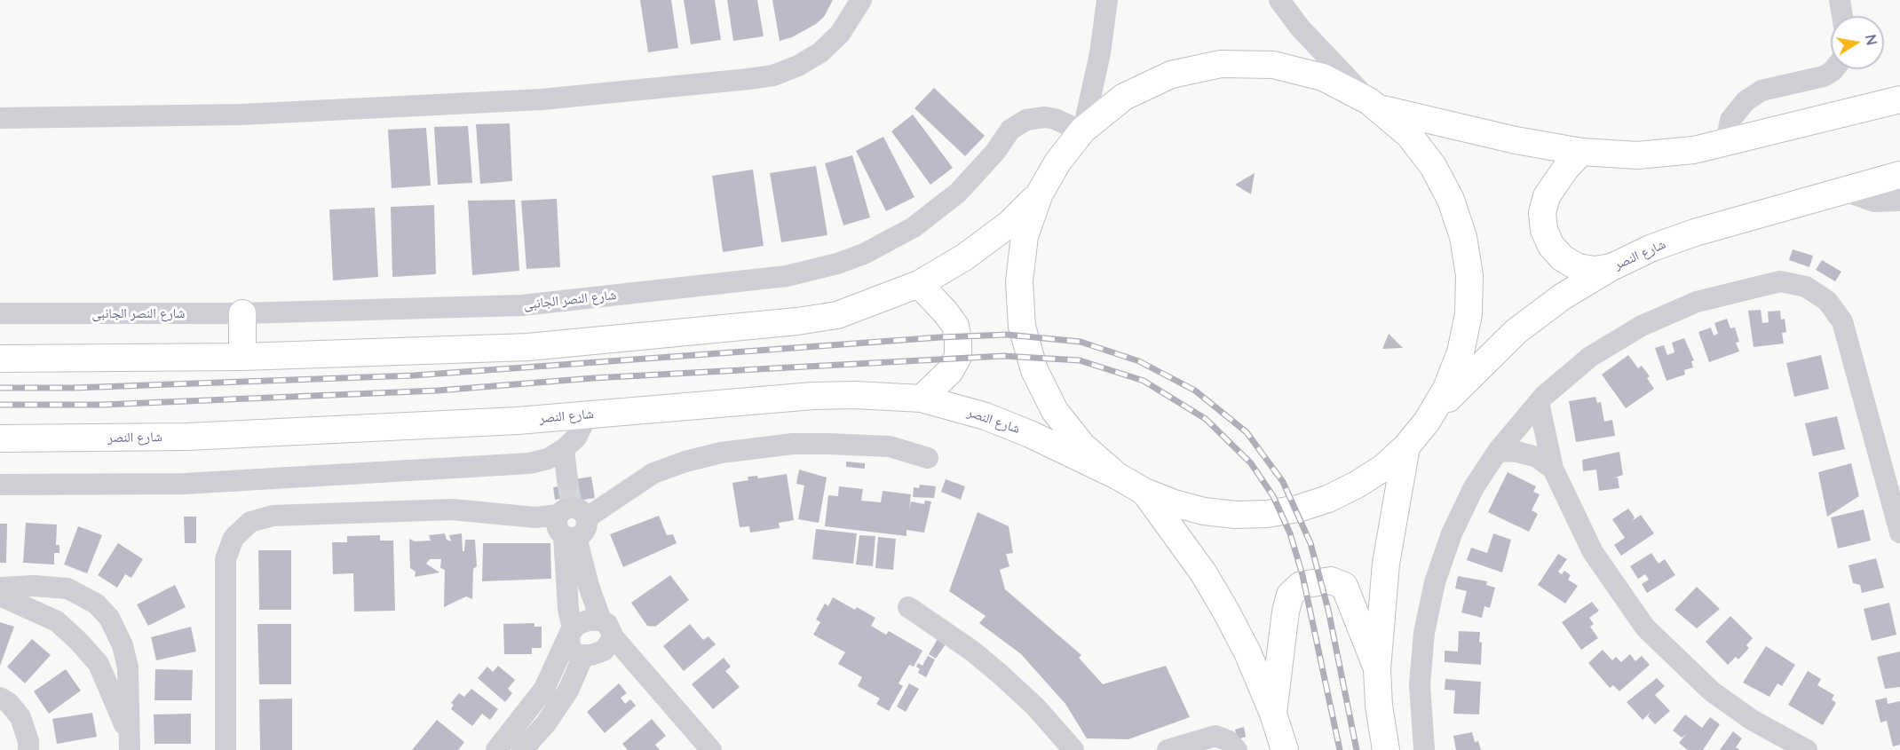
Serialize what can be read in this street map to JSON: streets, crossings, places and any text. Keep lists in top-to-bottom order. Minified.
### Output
{"streets":{"main road":["شارع النصر"],"street":["شارع النصر الجانبى"]},"north":"right"}
